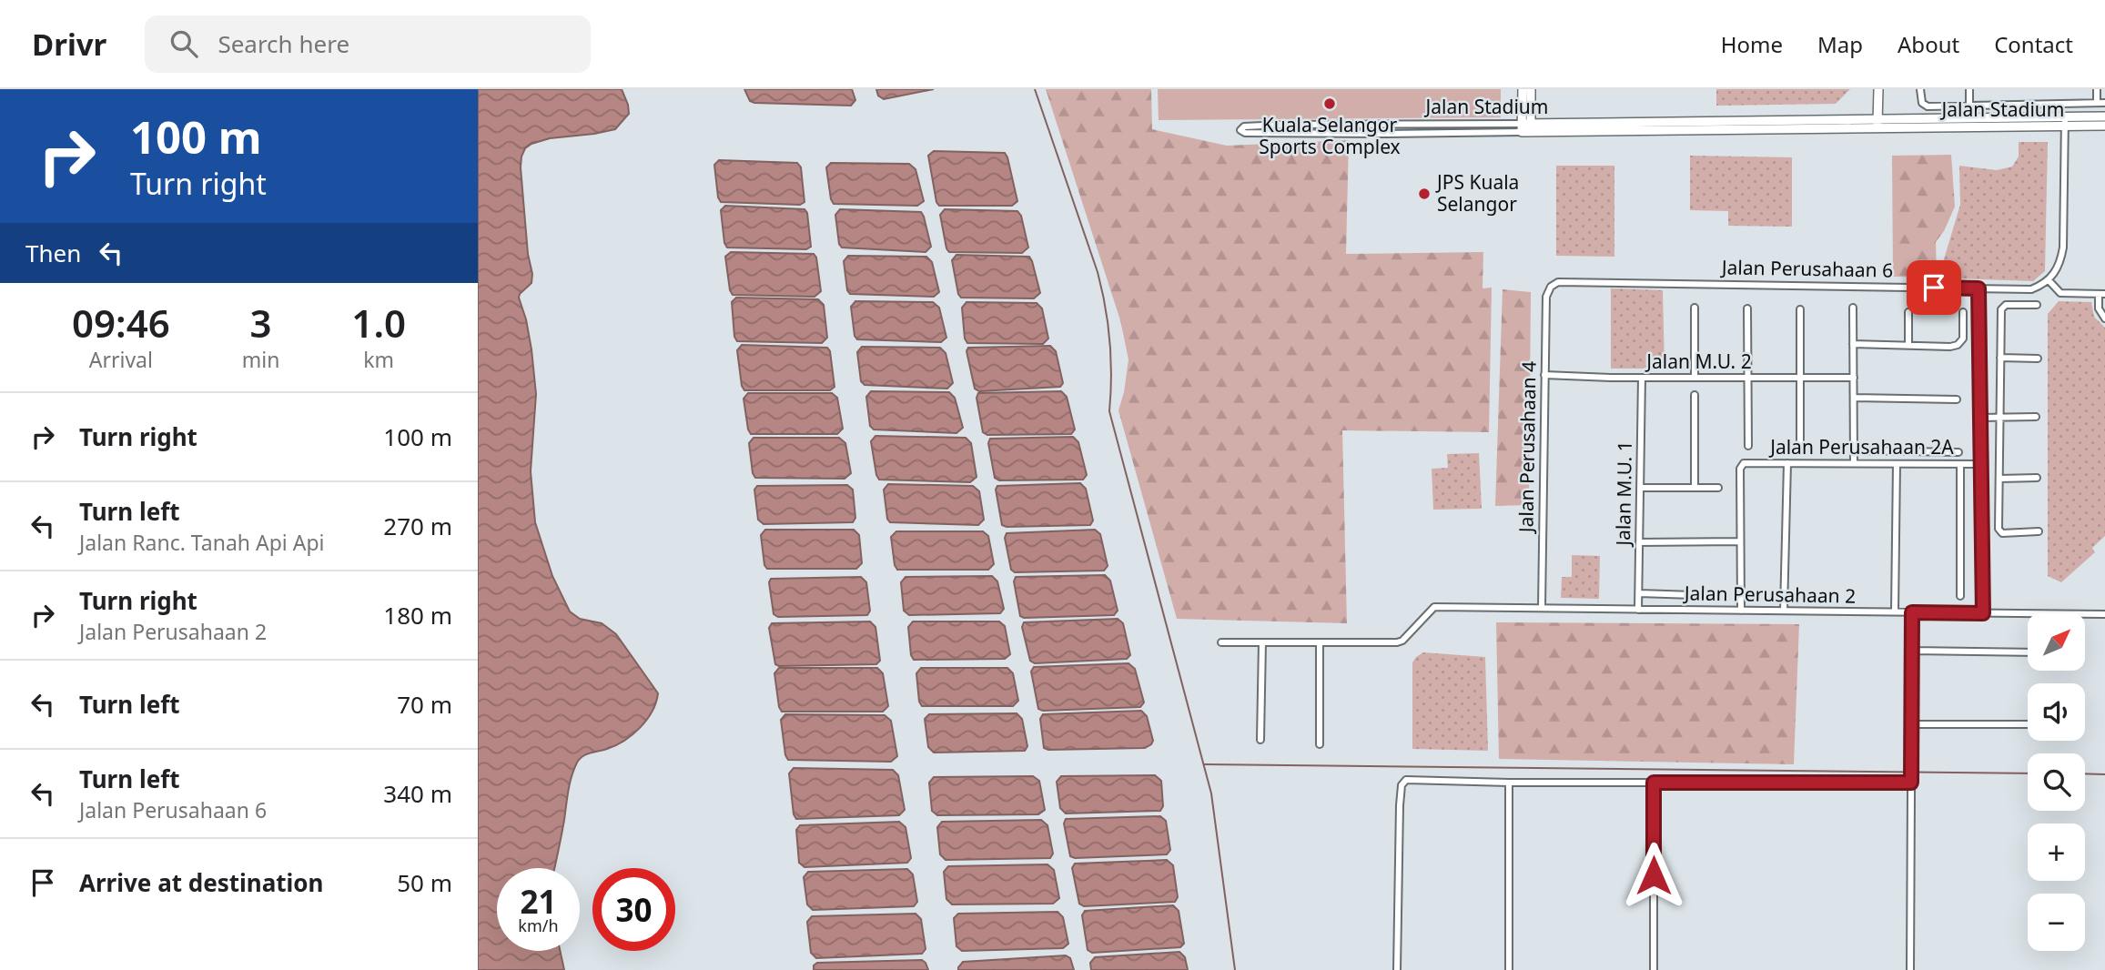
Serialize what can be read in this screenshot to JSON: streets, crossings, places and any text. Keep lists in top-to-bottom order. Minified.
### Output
{"streets":{"street":["Jalan Stadium","Jalan Perusahaan 6","Jalan M.U. 2","Jalan Perusahaan 4","Jalan Perusahaan 2A","Jalan M.U. 1","Jalan Perusahaan 2"]},"crossings":[["Jalan Perusahaan 6","Jalan Perusahaan 4"],["Jalan M.U. 2","Jalan Perusahaan 4"],["Jalan M.U. 2","Jalan M.U. 1"],["Jalan Perusahaan 4","Jalan Perusahaan 2"],["Jalan M.U. 1","Jalan Perusahaan 2"]],"places":["Kuala Selangor Sports Complex","JPS Kuala Selangor"],"north":"top right","page":{"header":"Drivr","search":"Search here","nav":["Home","Map","About","Contact"],"turn":["100 m","Turn right"],"then":"Then","eta":["09:46","Arrival","3","min","1.0","km"],"list":[{"name":"Turn right","value":"100 m"},{"name":"Turn left","note":"Jalan Ranc. Tanah Api Api","value":"270 m"},{"name":"Turn right","note":"Jalan Perusahaan 2","value":"180 m"},{"name":"Turn left","value":"70 m"},{"name":"Turn left","note":"Jalan Perusahaan 6","value":"340 m"},{"name":"Arrive at destination","value":"50 m"}],"map_buttons":["+","−"],"speed":"21 km/h","limit":"30"}}
